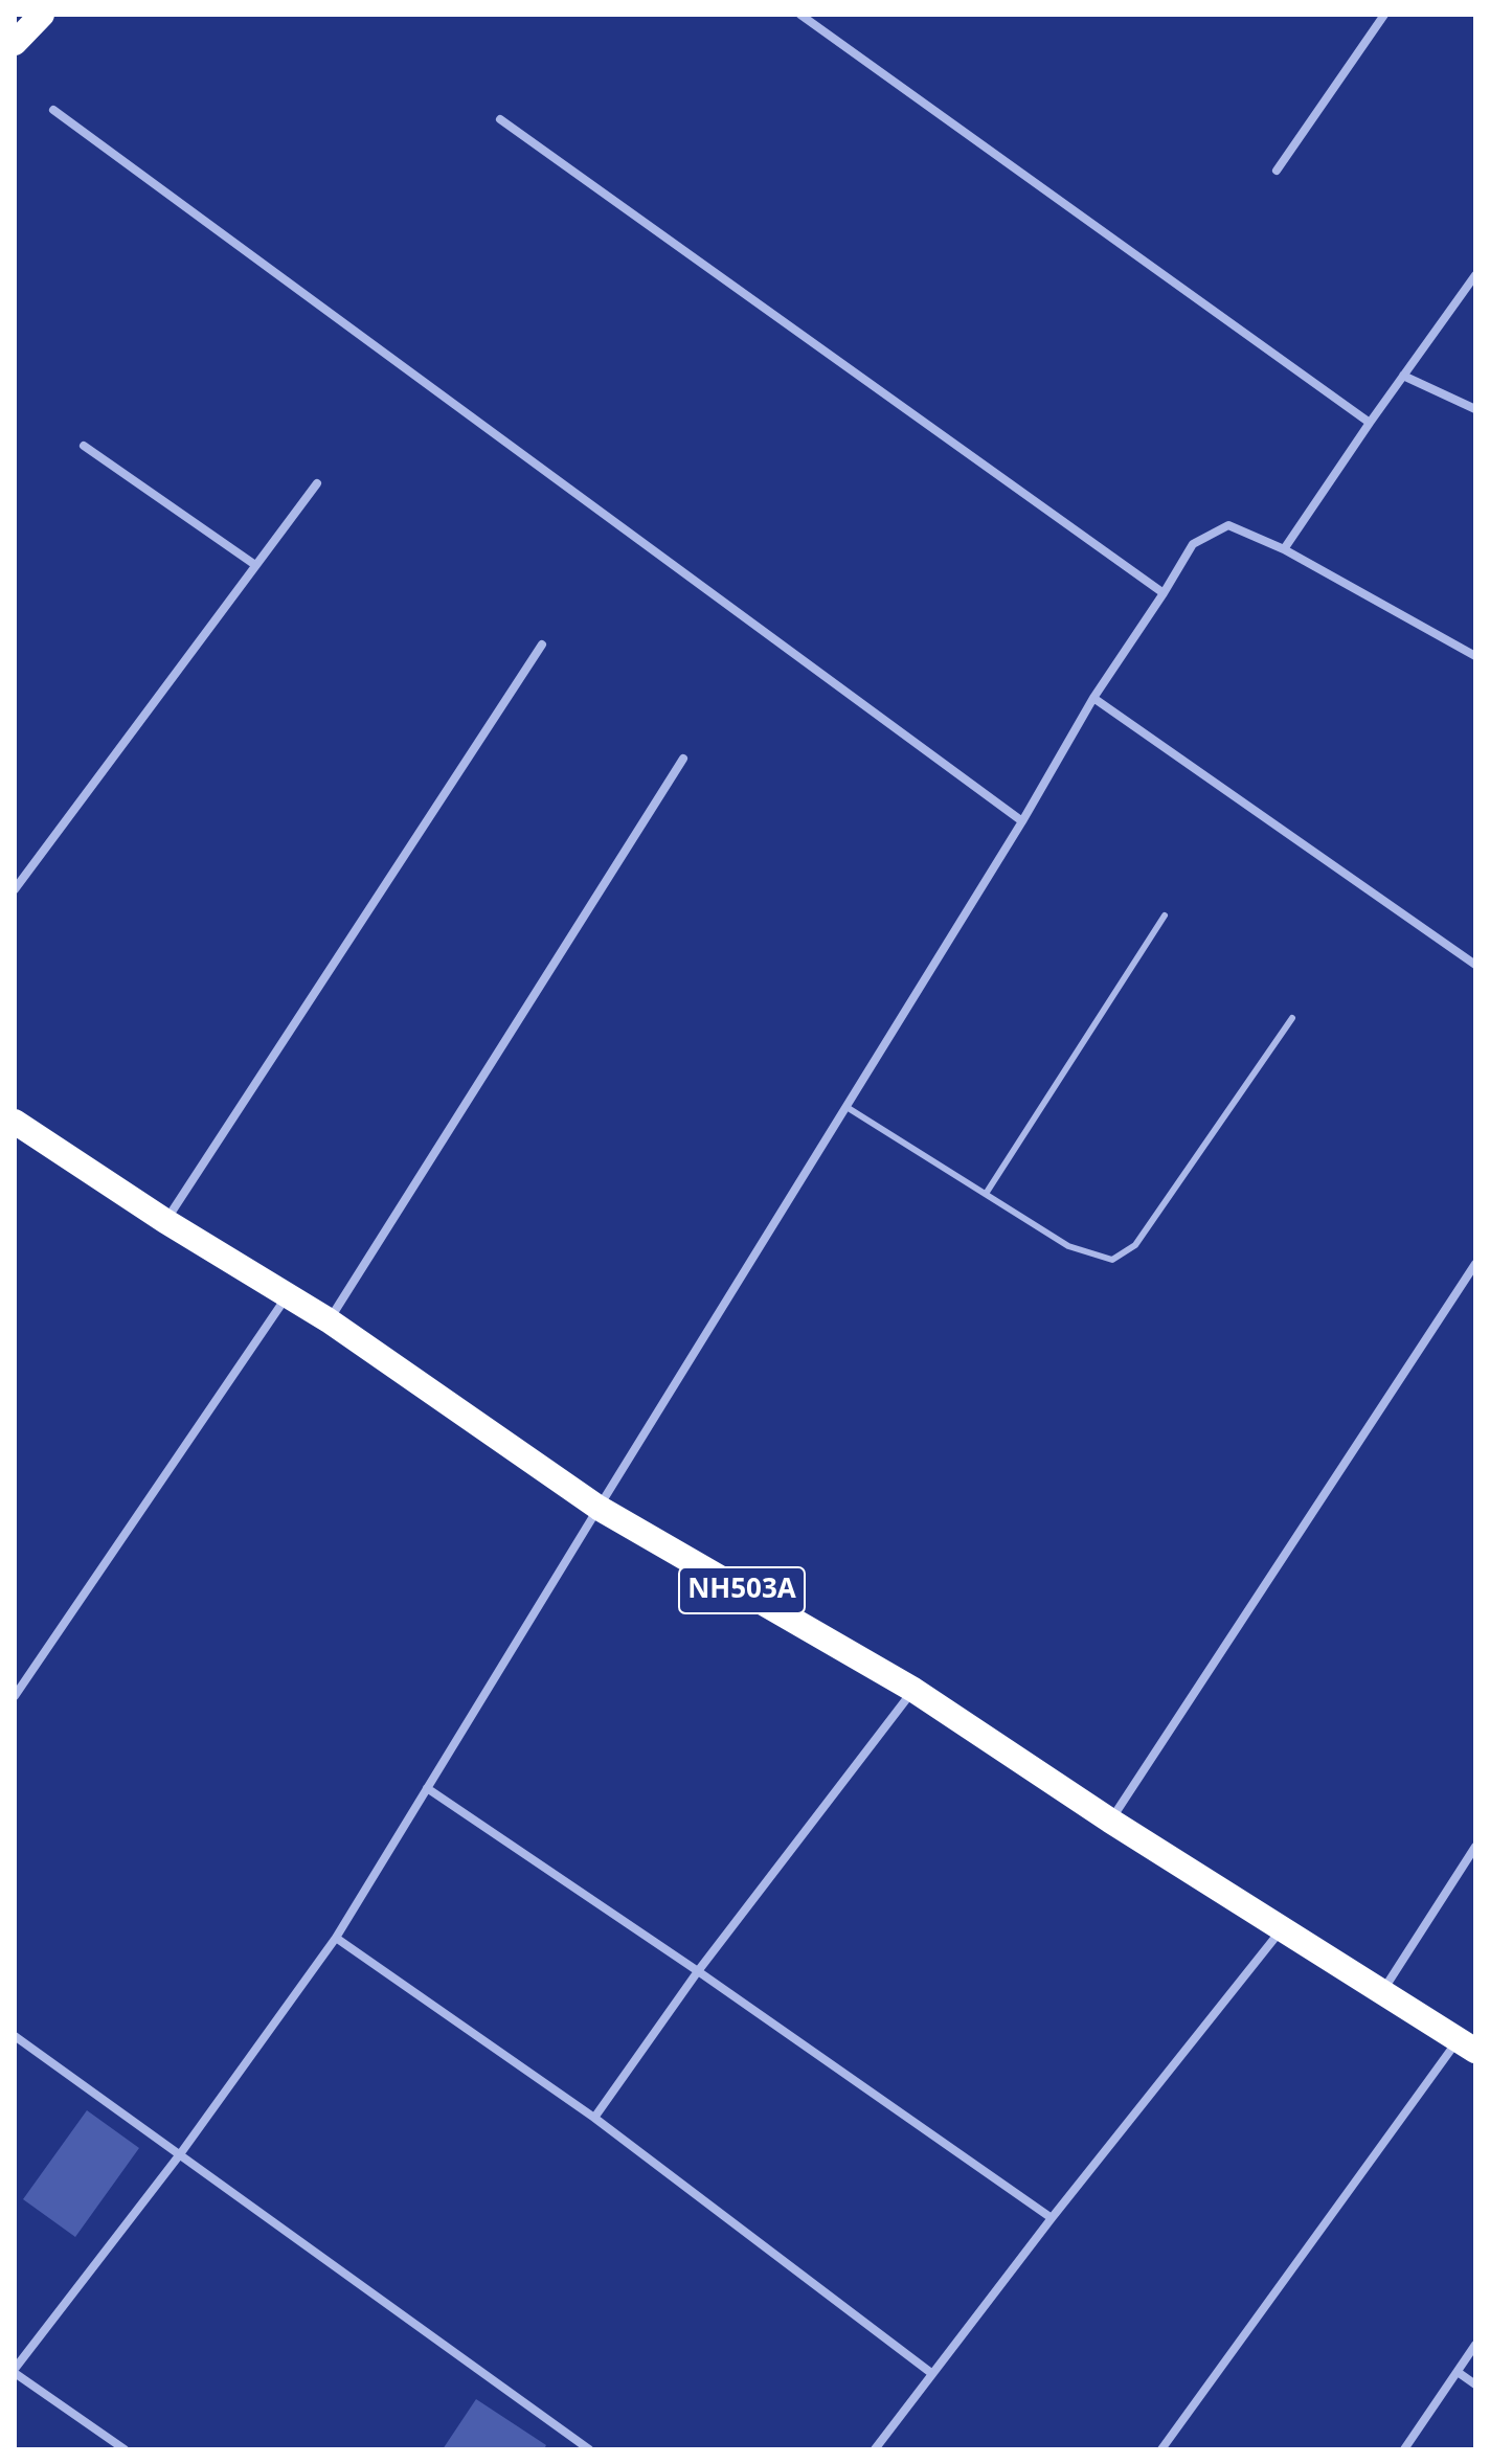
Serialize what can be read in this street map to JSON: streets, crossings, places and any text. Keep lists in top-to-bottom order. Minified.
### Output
{"streets":{"highway":["NH503A"]}}
